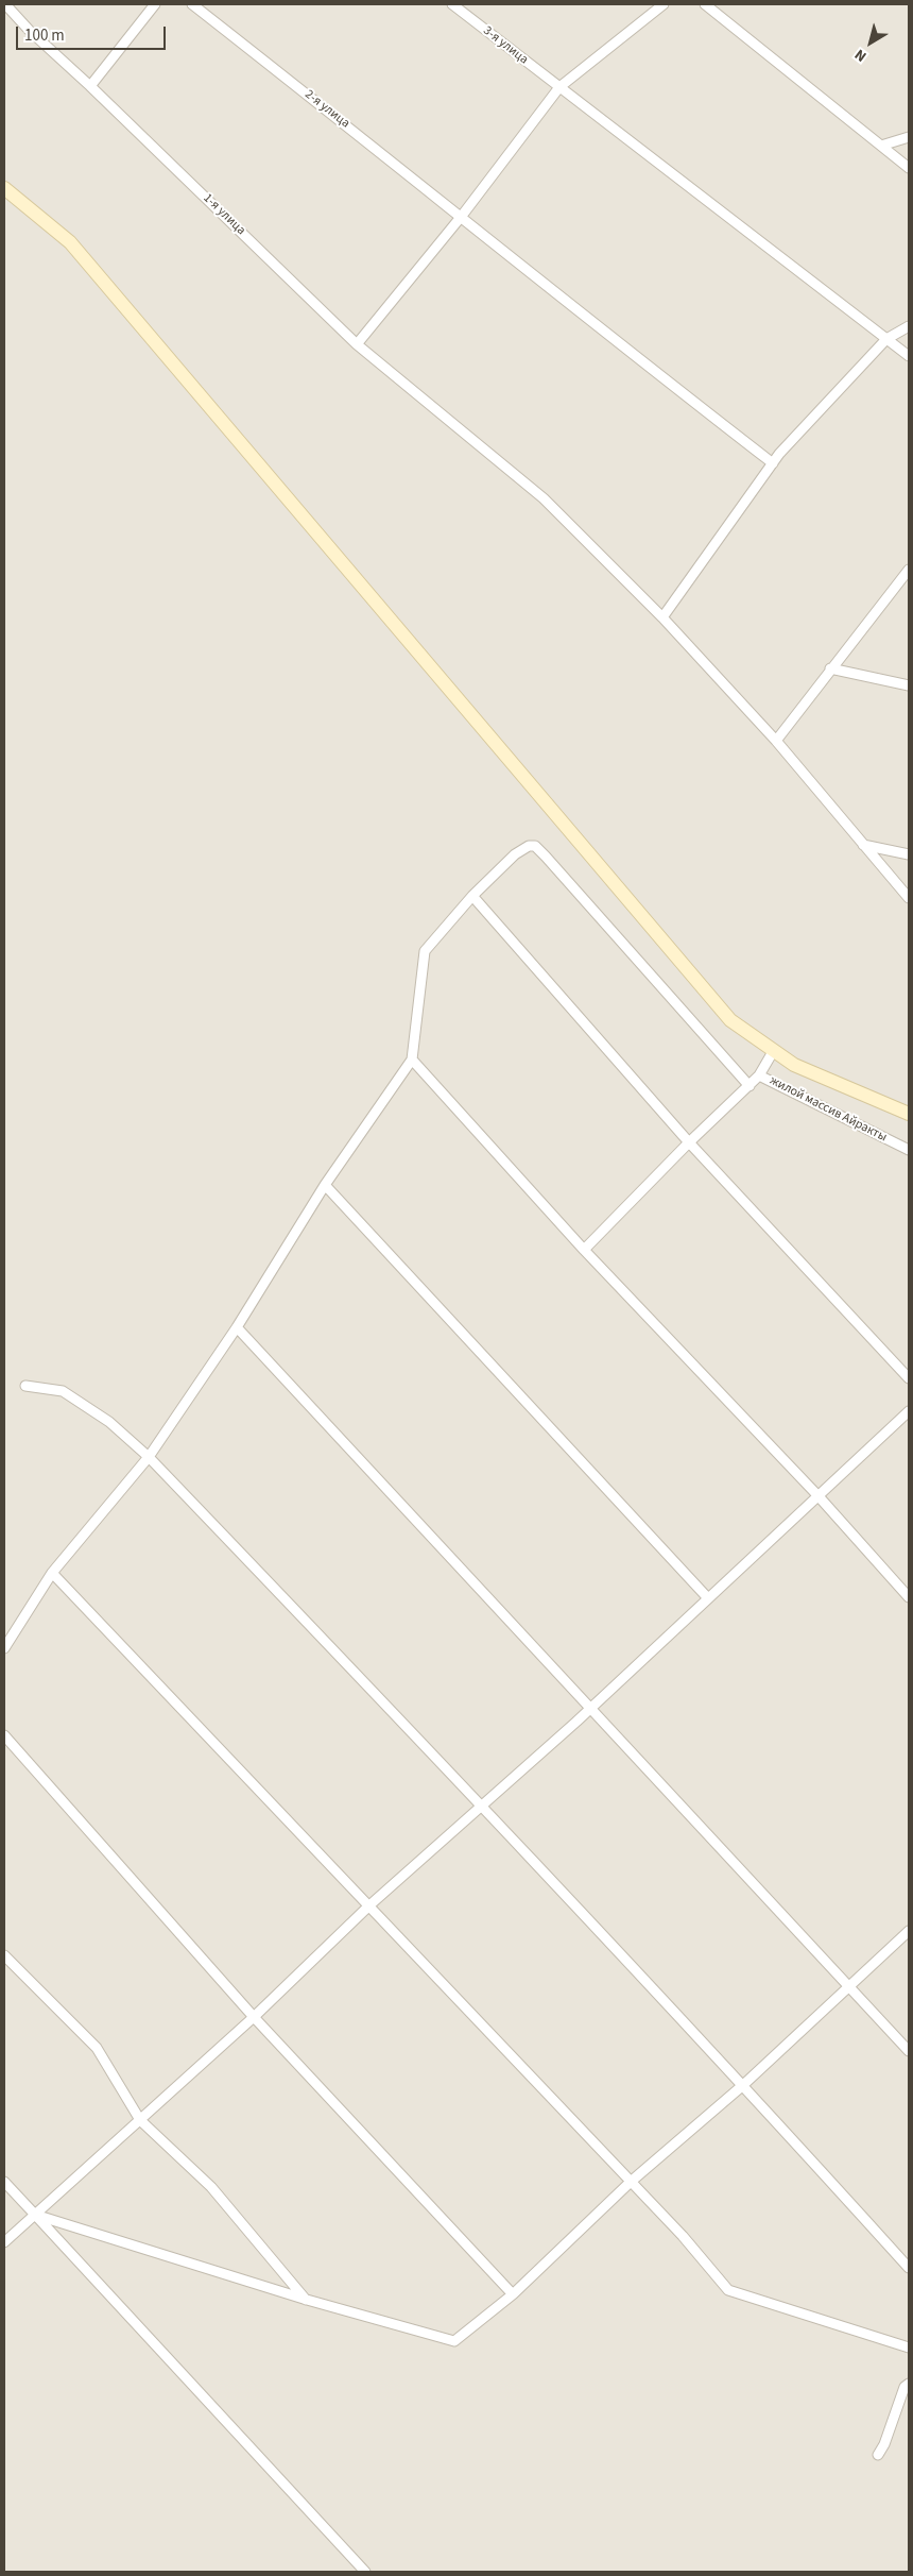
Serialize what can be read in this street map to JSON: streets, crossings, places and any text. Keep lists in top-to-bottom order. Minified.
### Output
{"streets":{"street":["3-я улица","2-я улица","1-я улица","жилой массив Айракты"]},"scale_bar":"100 m","north":"bottom left"}
